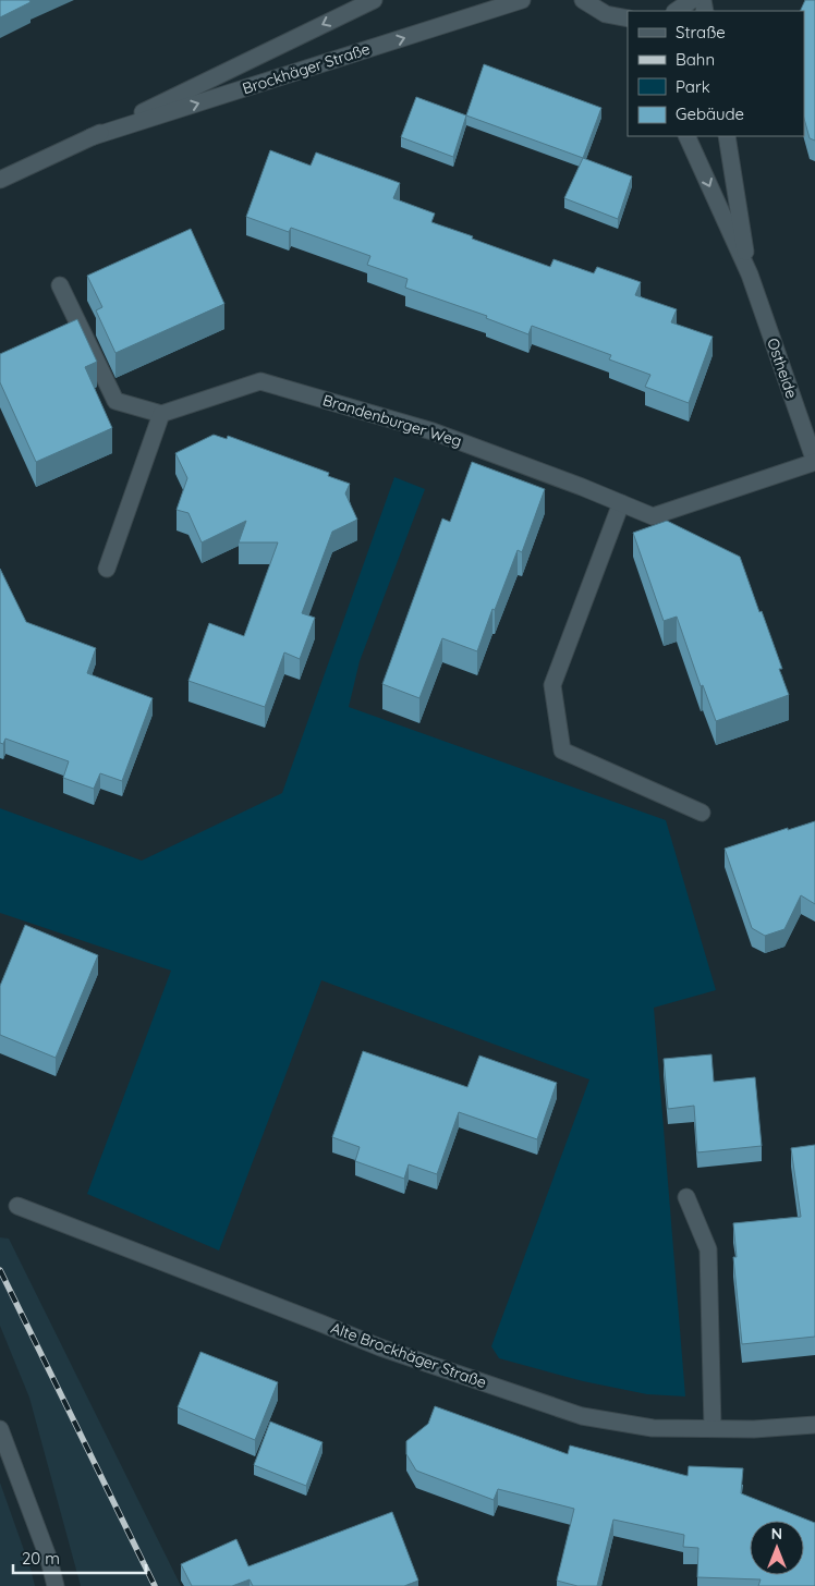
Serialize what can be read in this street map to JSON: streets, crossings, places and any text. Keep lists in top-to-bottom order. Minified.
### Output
{"streets":{"street":["Brockhäger Straße","Ostheide","Brandenburger Weg","Alte Brockhäger Straße"]},"crossings":[["Ostheide","Brandenburger Weg"]],"legend":["Straße","Bahn","Park","Gebäude"],"scale_bar":"20 m","north":"top"}
